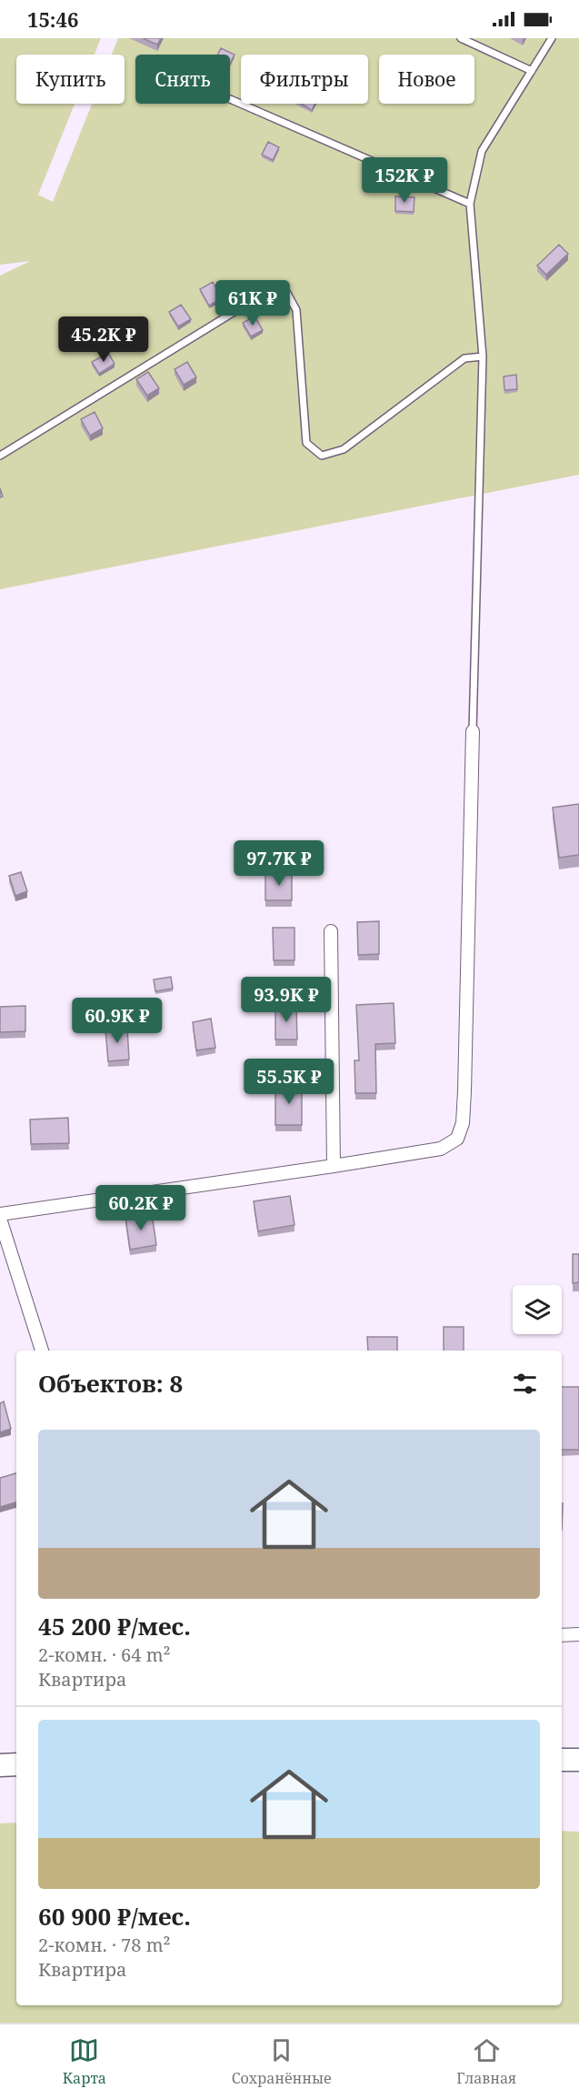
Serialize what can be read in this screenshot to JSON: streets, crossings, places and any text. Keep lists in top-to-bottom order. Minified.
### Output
{"page":{"status":"15:46","chip":["Купить","Снять","Фильтры","Новое"],"price":["152K ₽","61K ₽","45.2K ₽","97.7K ₽","93.9K ₽","60.9K ₽","55.5K ₽","60.2K ₽"],"heading":"Объектов: 8","list":[{"name":"45 200 ₽/мес.","note":"2-комн. · 64 m² · Квартира"},{"name":"60 900 ₽/мес.","note":"2-комн. · 78 m² · Квартира"}],"tabs":["Карта","Сохранённые","Главная"]}}
